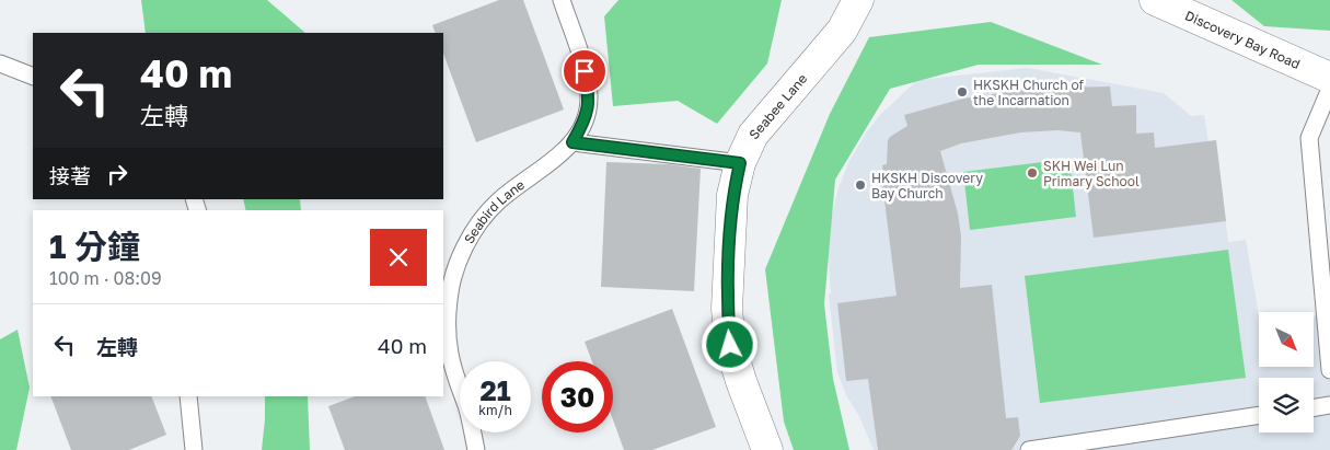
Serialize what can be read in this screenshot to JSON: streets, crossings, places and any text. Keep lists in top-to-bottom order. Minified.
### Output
{"streets":{"street":["Discovery Bay Road","Seabee Lane"],"lane":["Seabird Lane"]},"places":["HKSKH Church of the Incarnation","SKH Wei Lun Primary School","HKSKH Discovery Bay Church"],"north":"bottom right","page":{"turn":["40 m","左轉"],"then":"接著","heading":["1 分鐘","100 m · 08:09"],"list":[{"name":"左轉","value":"40 m"}],"speed":"21 km/h","limit":"30"}}
